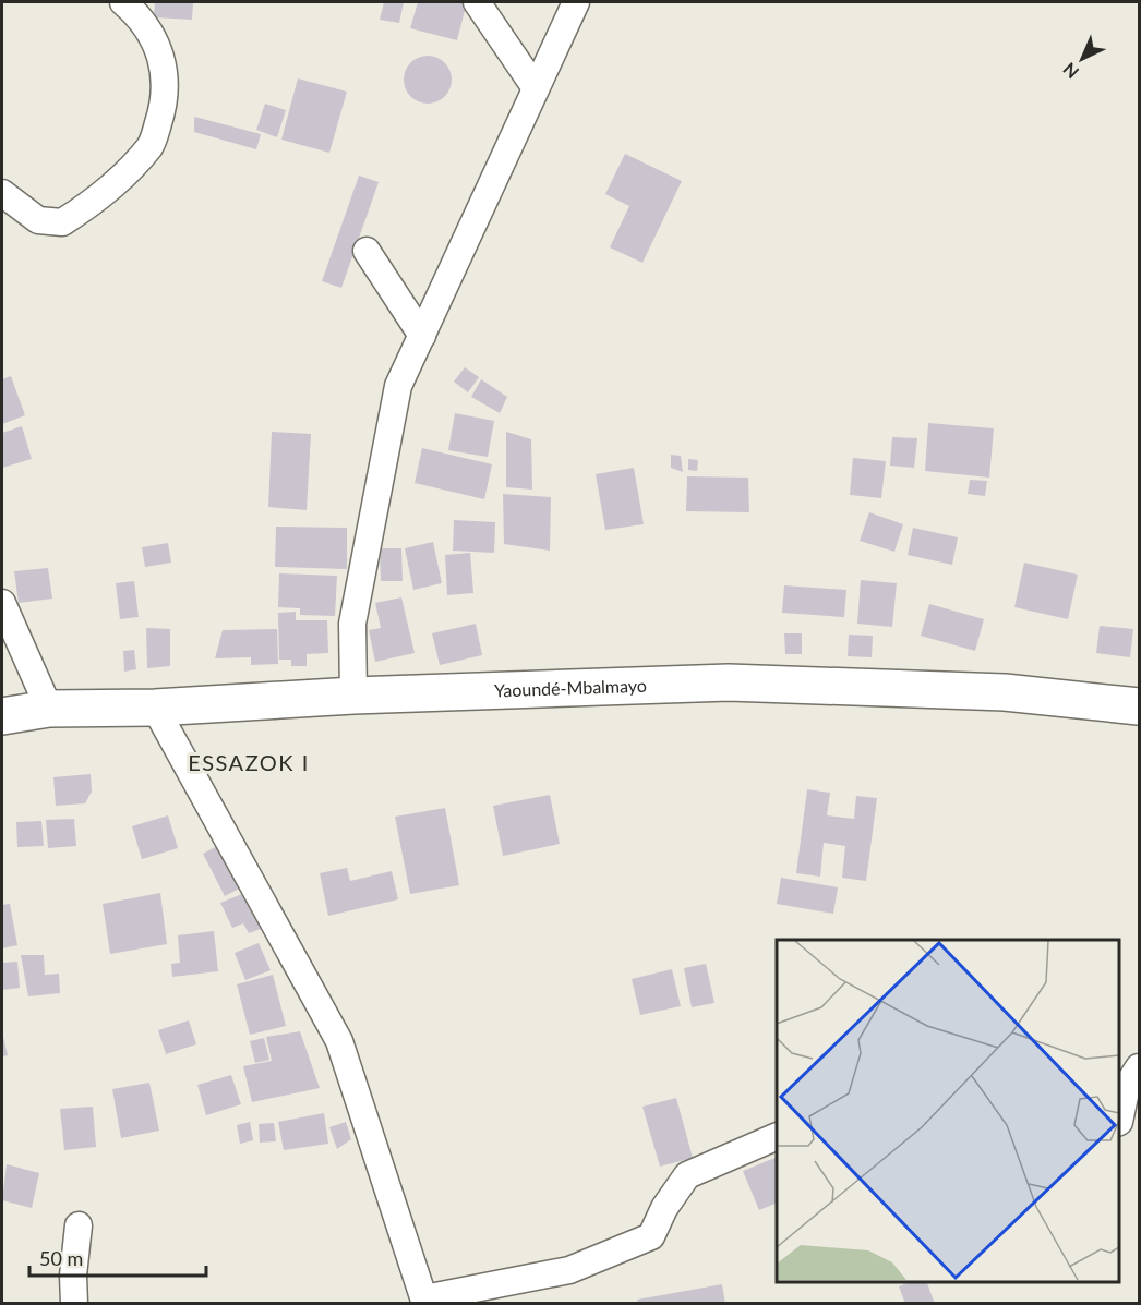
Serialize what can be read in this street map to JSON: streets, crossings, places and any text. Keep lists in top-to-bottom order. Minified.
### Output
{"streets":{"highway":["Yaoundé-Mbalmayo"]},"districts":["ESSAZOK I"],"scale_bar":"50 m","north":"bottom left"}
